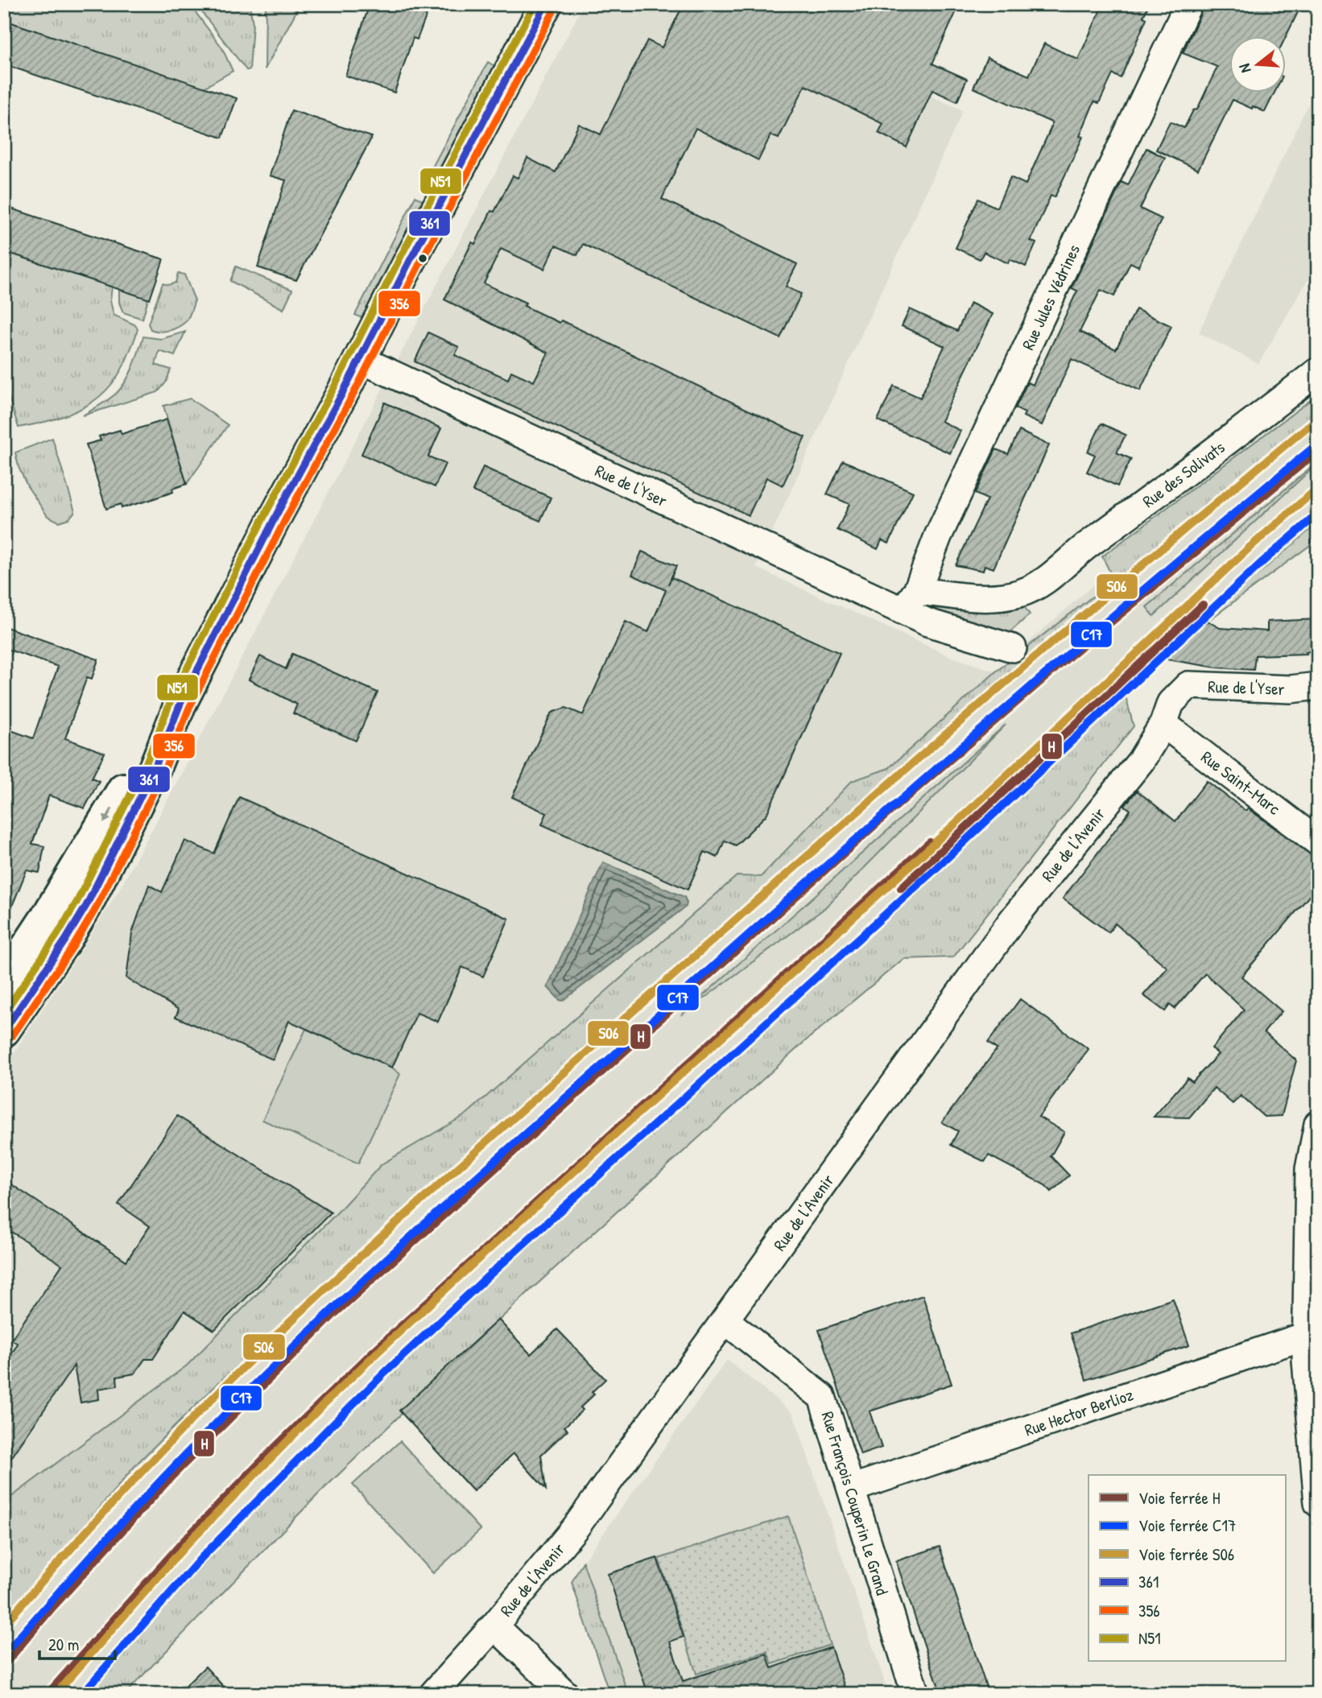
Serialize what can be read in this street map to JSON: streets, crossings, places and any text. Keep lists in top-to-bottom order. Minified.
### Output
{"streets":{"street":["Rue Jules Védrines","Rue des Solivats","Rue de l'Yser","Rue Saint-Marc","Rue de l'Avenir","Rue Hector Berlioz","Rue François Couperin Le Grand"]},"crossings":[["Rue Jules Védrines","Rue de l'Yser"],["Rue des Solivats","Rue de l'Yser"],["Rue de l'Yser","Rue Saint-Marc"],["Rue de l'Yser","Rue de l'Avenir"],["Rue Saint-Marc","Rue de l'Avenir"],["Rue de l'Avenir","Rue François Couperin Le Grand"],["Rue Hector Berlioz","Rue François Couperin Le Grand"]],"lines":["transit line 361","transit line N51","transit line 356","rail line S06","rail line C17","rail line H"],"legend":["Voie ferrée H","Voie ferrée C17","Voie ferrée S06","361","356","N51"],"scale_bar":"20 m","north":"left"}
